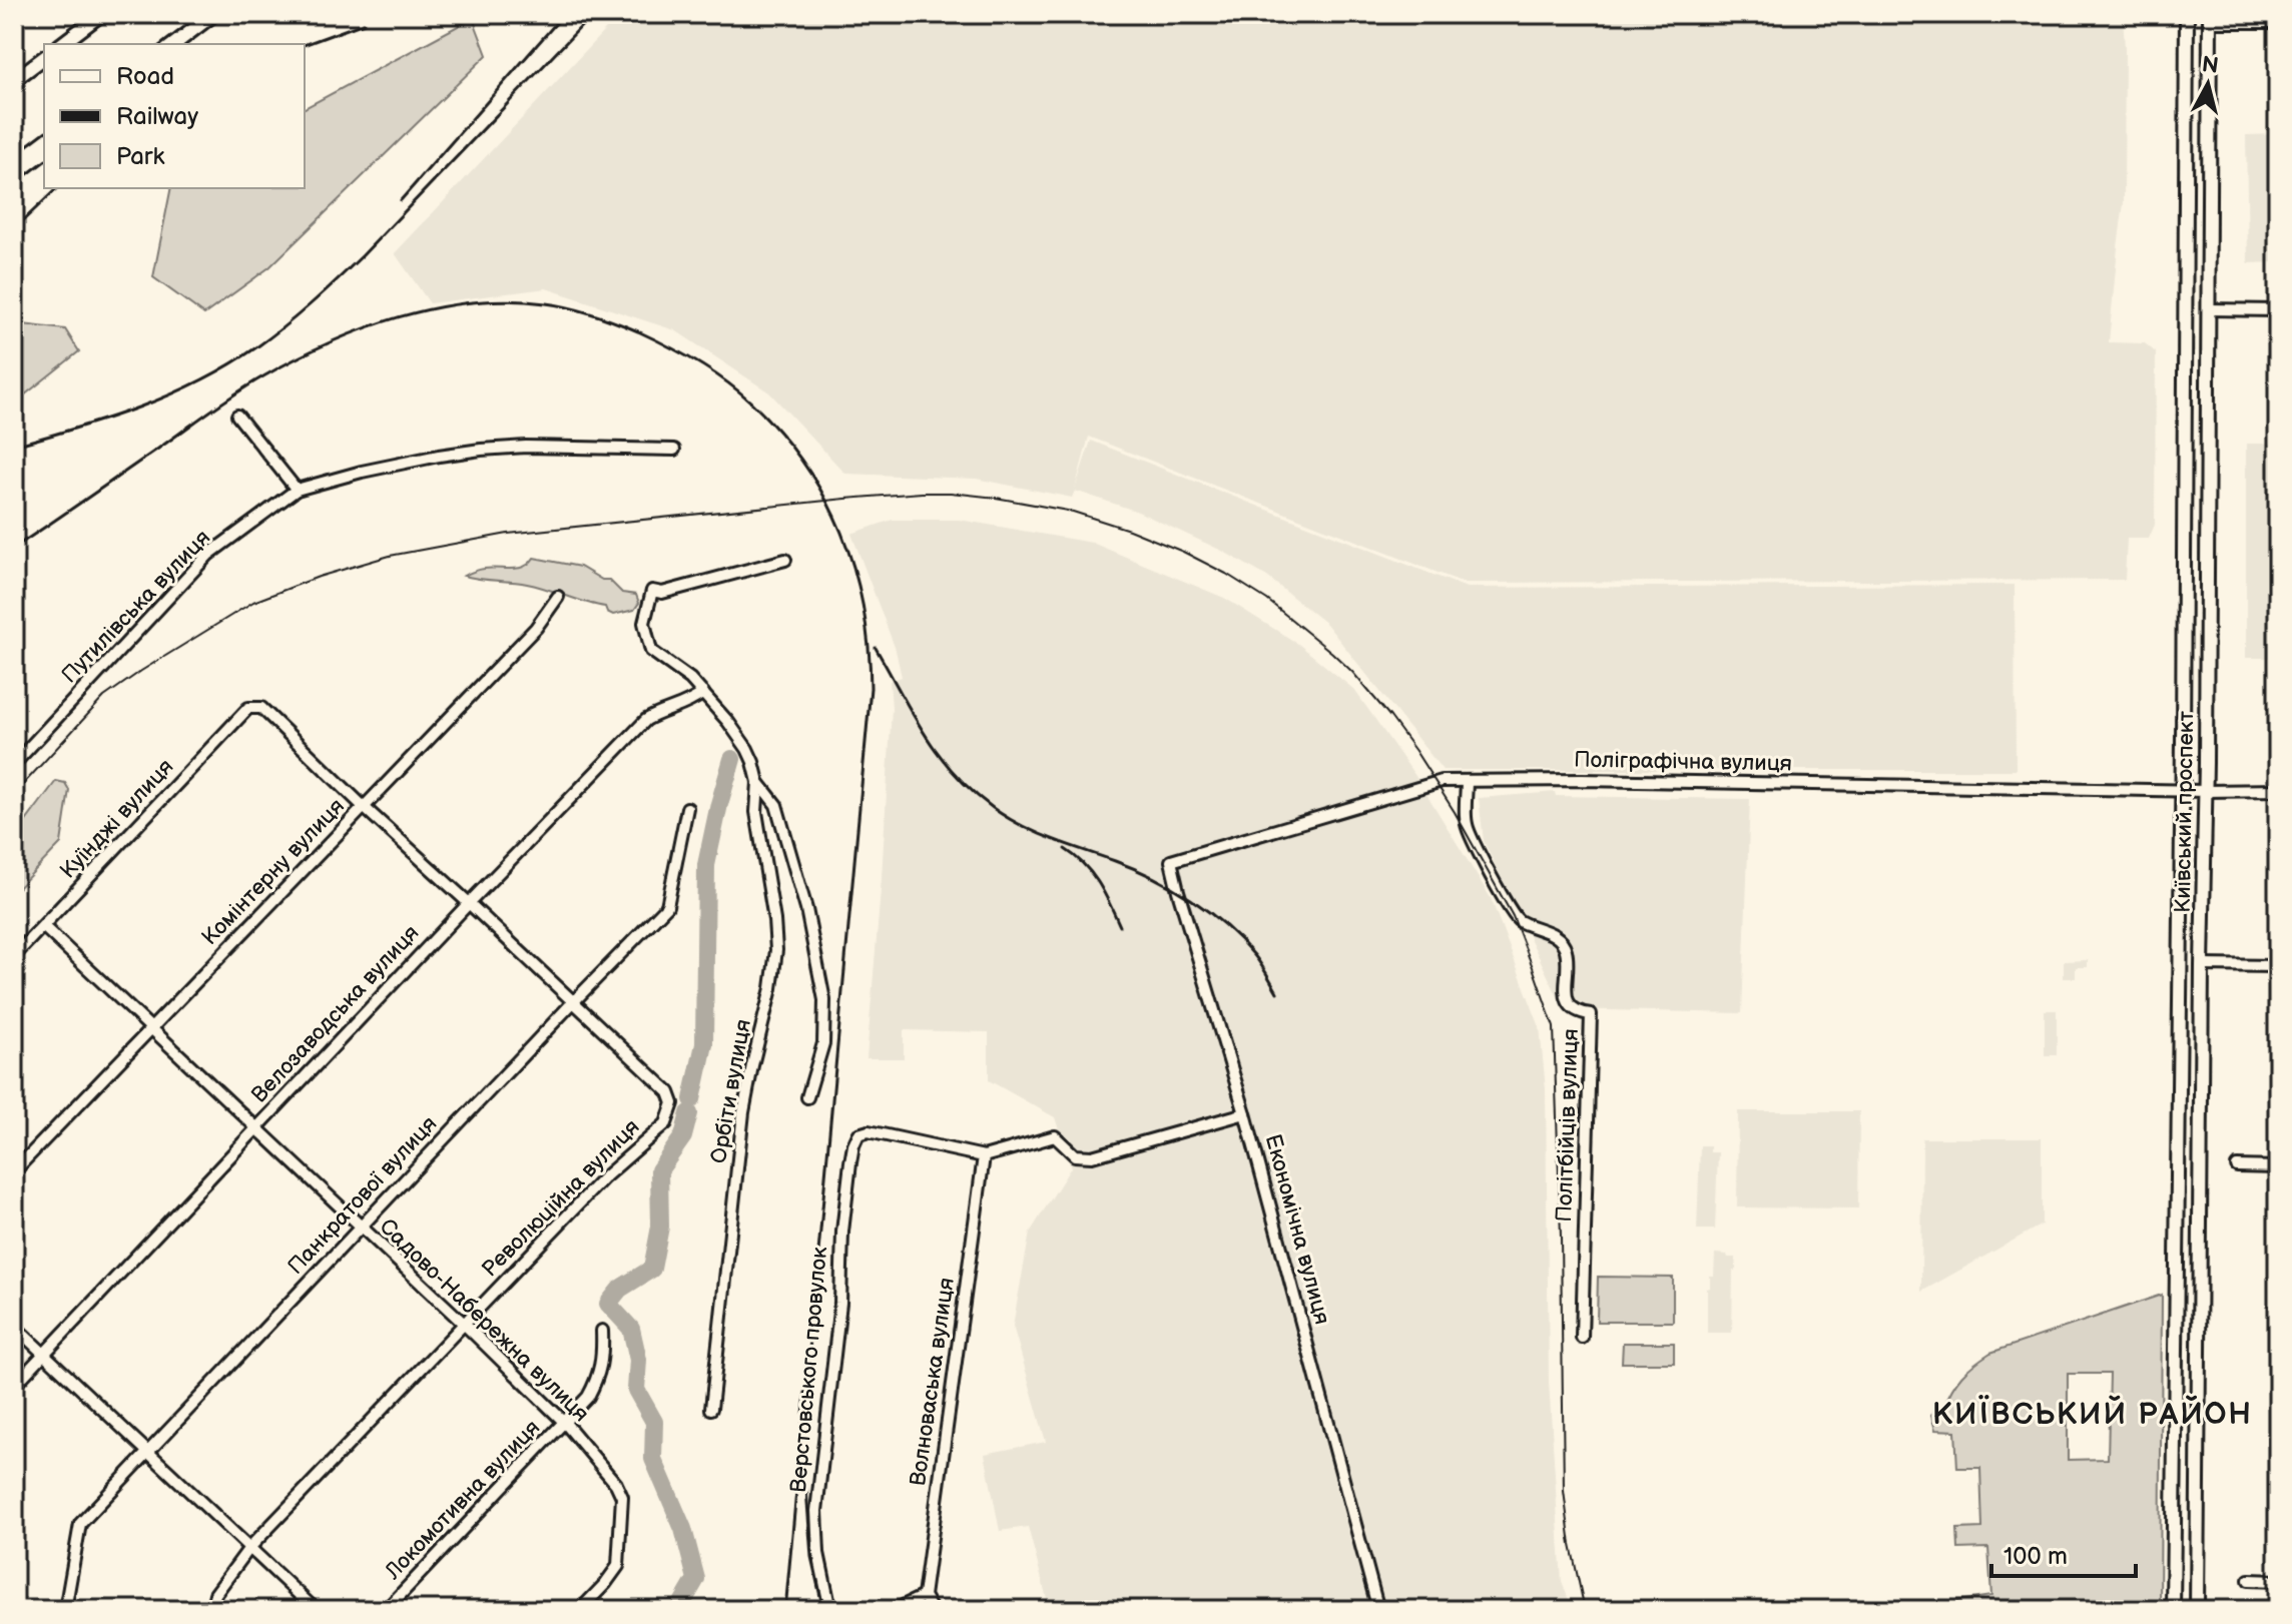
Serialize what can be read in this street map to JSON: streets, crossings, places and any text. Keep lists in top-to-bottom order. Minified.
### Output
{"streets":{"main road":["Київський проспект"],"street":["Путилівська вулиця","Поліграфічна вулиця","Куїнджі вулиця","Комінтерну вулиця","Велозаводська вулиця","Орбіти вулиця","Політбійців вулиця","Панкратової вулиця","Революційна вулиця","Економічна вулиця","Садово-Набережна вулиця","Верстовського провулок","Волноваська вулиця","Локомотивна вулиця"]},"crossings":[["Поліграфічна вулиця","Київський проспект"],["Поліграфічна вулиця","Політбійців вулиця"],["Поліграфічна вулиця","Економічна вулиця"],["Куїнджі вулиця","Революційна вулиця"],["Куїнджі вулиця","Садово-Набережна вулиця"],["Комінтерну вулиця","Революційна вулиця"],["Комінтерну вулиця","Садово-Набережна вулиця"],["Велозаводська вулиця","Революційна вулиця"],["Велозаводська вулиця","Садово-Набережна вулиця"],["Панкратової вулиця","Революційна вулиця"],["Панкратової вулиця","Садово-Набережна вулиця"],["Революційна вулиця","Садово-Набережна вулиця"],["Садово-Набережна вулиця","Локомотивна вулиця"],["Верстовського провулок","Волноваська вулиця"]],"districts":["КИЇВСЬКИЙ РАЙОН"],"legend":["Road","Railway","Park"],"scale_bar":"100 m","north":"top"}
